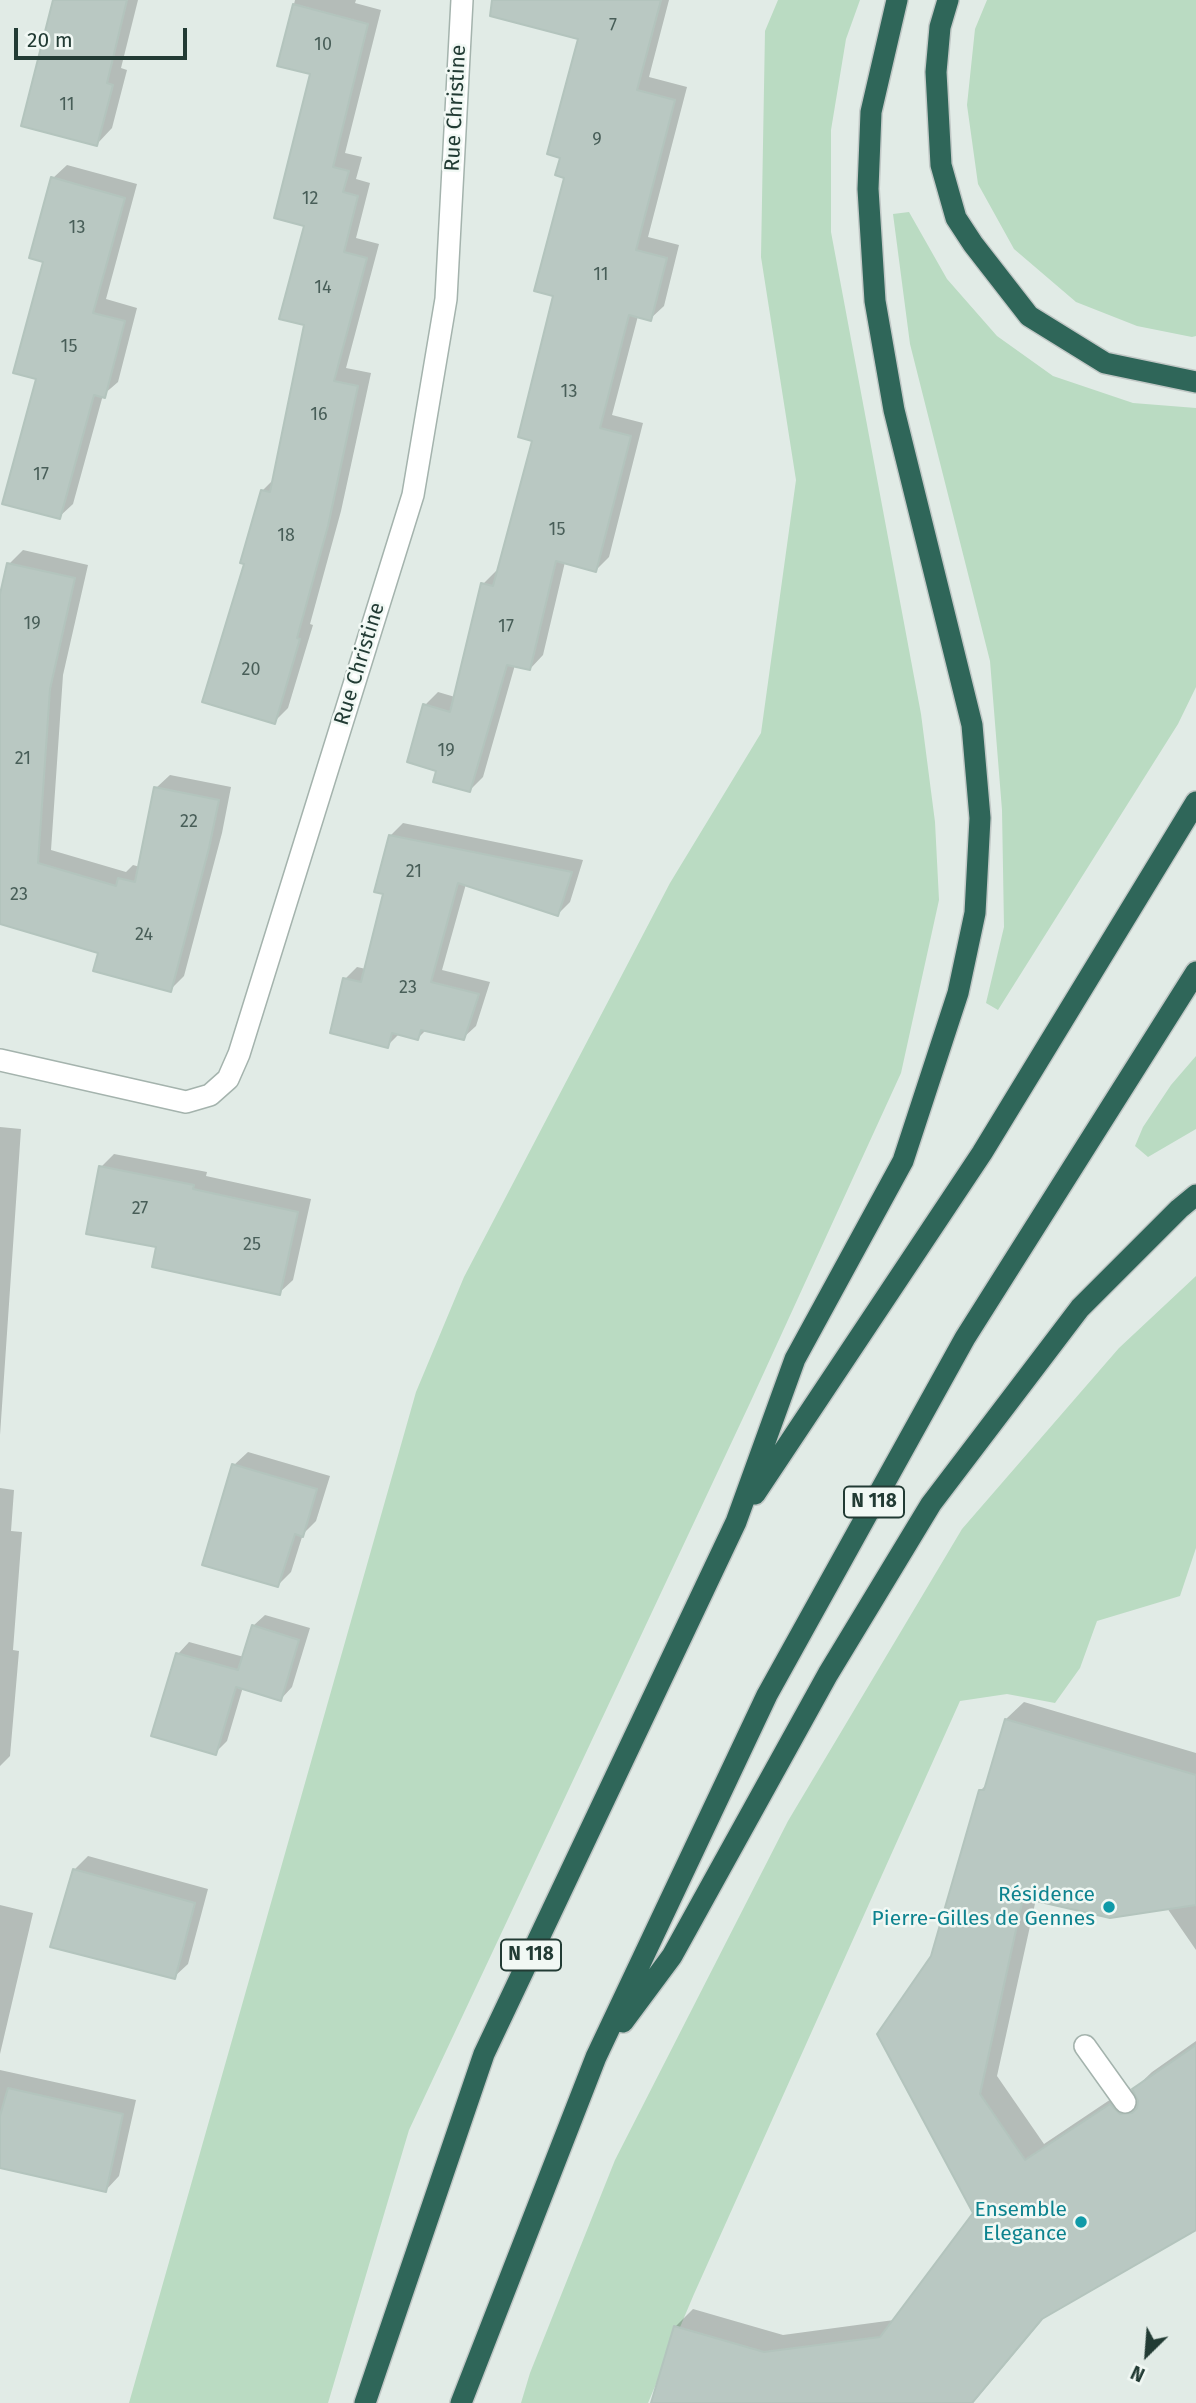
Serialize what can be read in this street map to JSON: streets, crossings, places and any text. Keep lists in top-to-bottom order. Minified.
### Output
{"streets":{"highway":["N 118"],"street":["Rue Christine"]},"places":["Résidence Pierre-Gilles de Gennes","Ensemble Elegance"],"house_numbers":["7","10","11","9","12","13","11","14","15","13","16","17","15","18","19","17","20","19","21","22","21","23","24","23","27","25"],"scale_bar":"20 m","north":"bottom left"}
